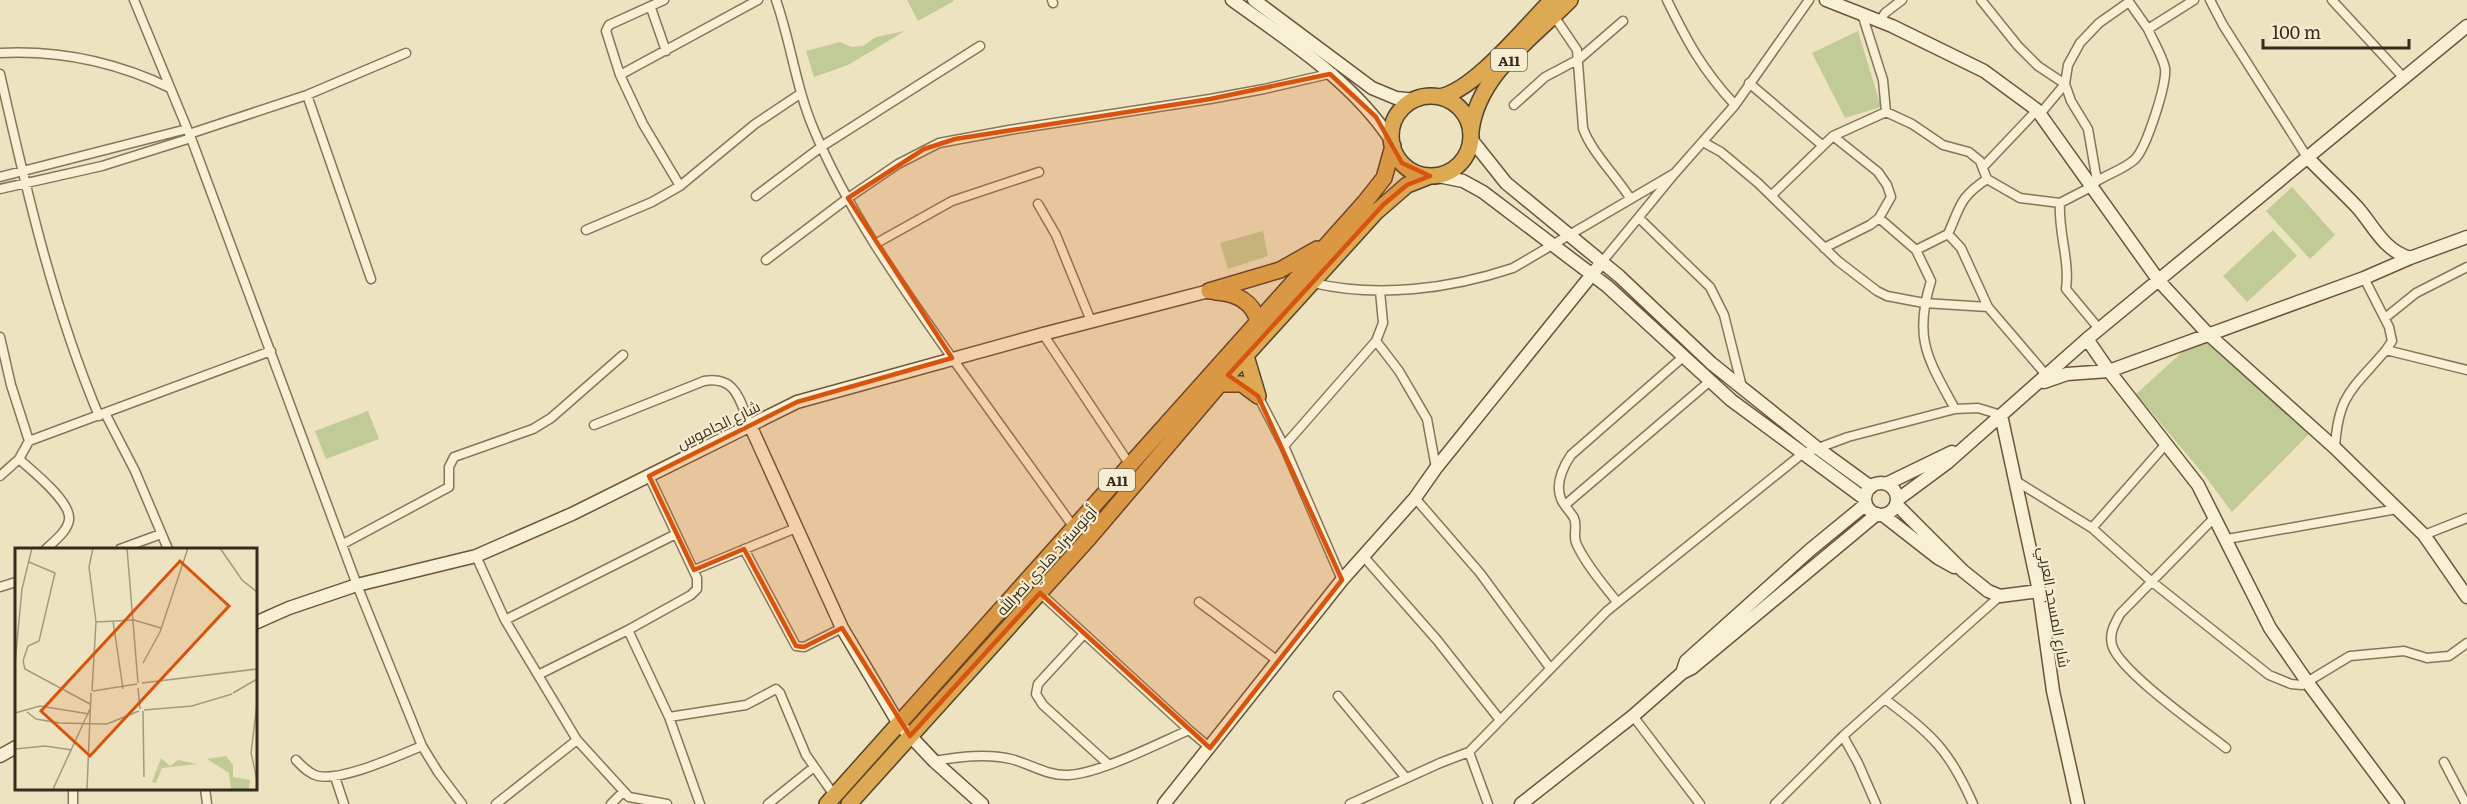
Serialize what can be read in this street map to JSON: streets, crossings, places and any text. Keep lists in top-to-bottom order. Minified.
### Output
{"streets":{"highway":["A11","أوتوستراد هادي نصرالله"],"street":["شارع الجاموس","شارع المسجد العربي"]},"crossings":[["A11","أوتوستراد هادي نصرالله"]],"scale_bar":"100 m"}
